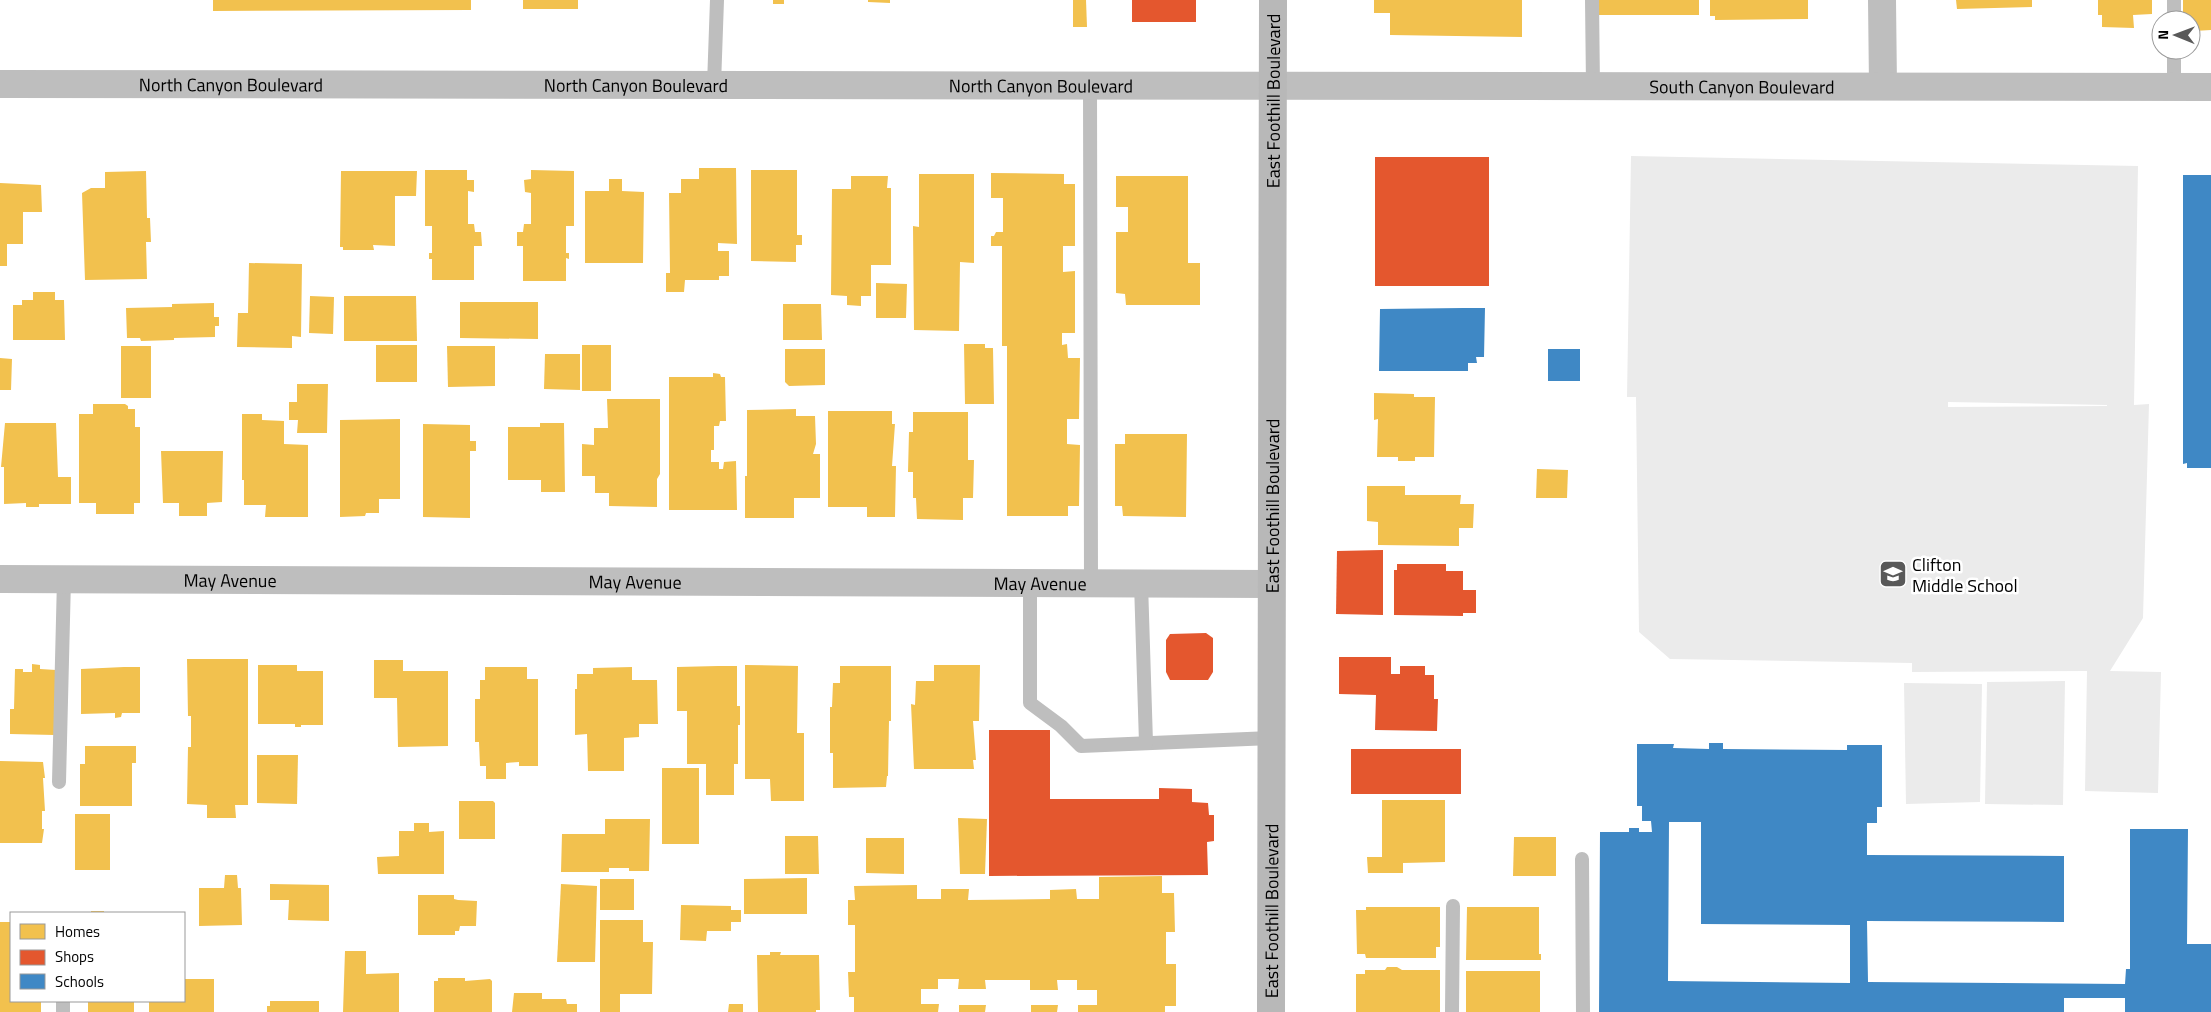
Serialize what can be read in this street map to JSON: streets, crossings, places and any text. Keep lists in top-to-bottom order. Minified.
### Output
{"streets":{"main road":["East Foothill Boulevard"],"street":["North Canyon Boulevard","South Canyon Boulevard","May Avenue"]},"crossings":[["North Canyon Boulevard","South Canyon Boulevard"],["North Canyon Boulevard","East Foothill Boulevard"],["South Canyon Boulevard","East Foothill Boulevard"],["East Foothill Boulevard","May Avenue"]],"places":{"school or university":["Clifton Middle School"]},"legend":["Homes","Shops","Schools"],"north":"left"}
